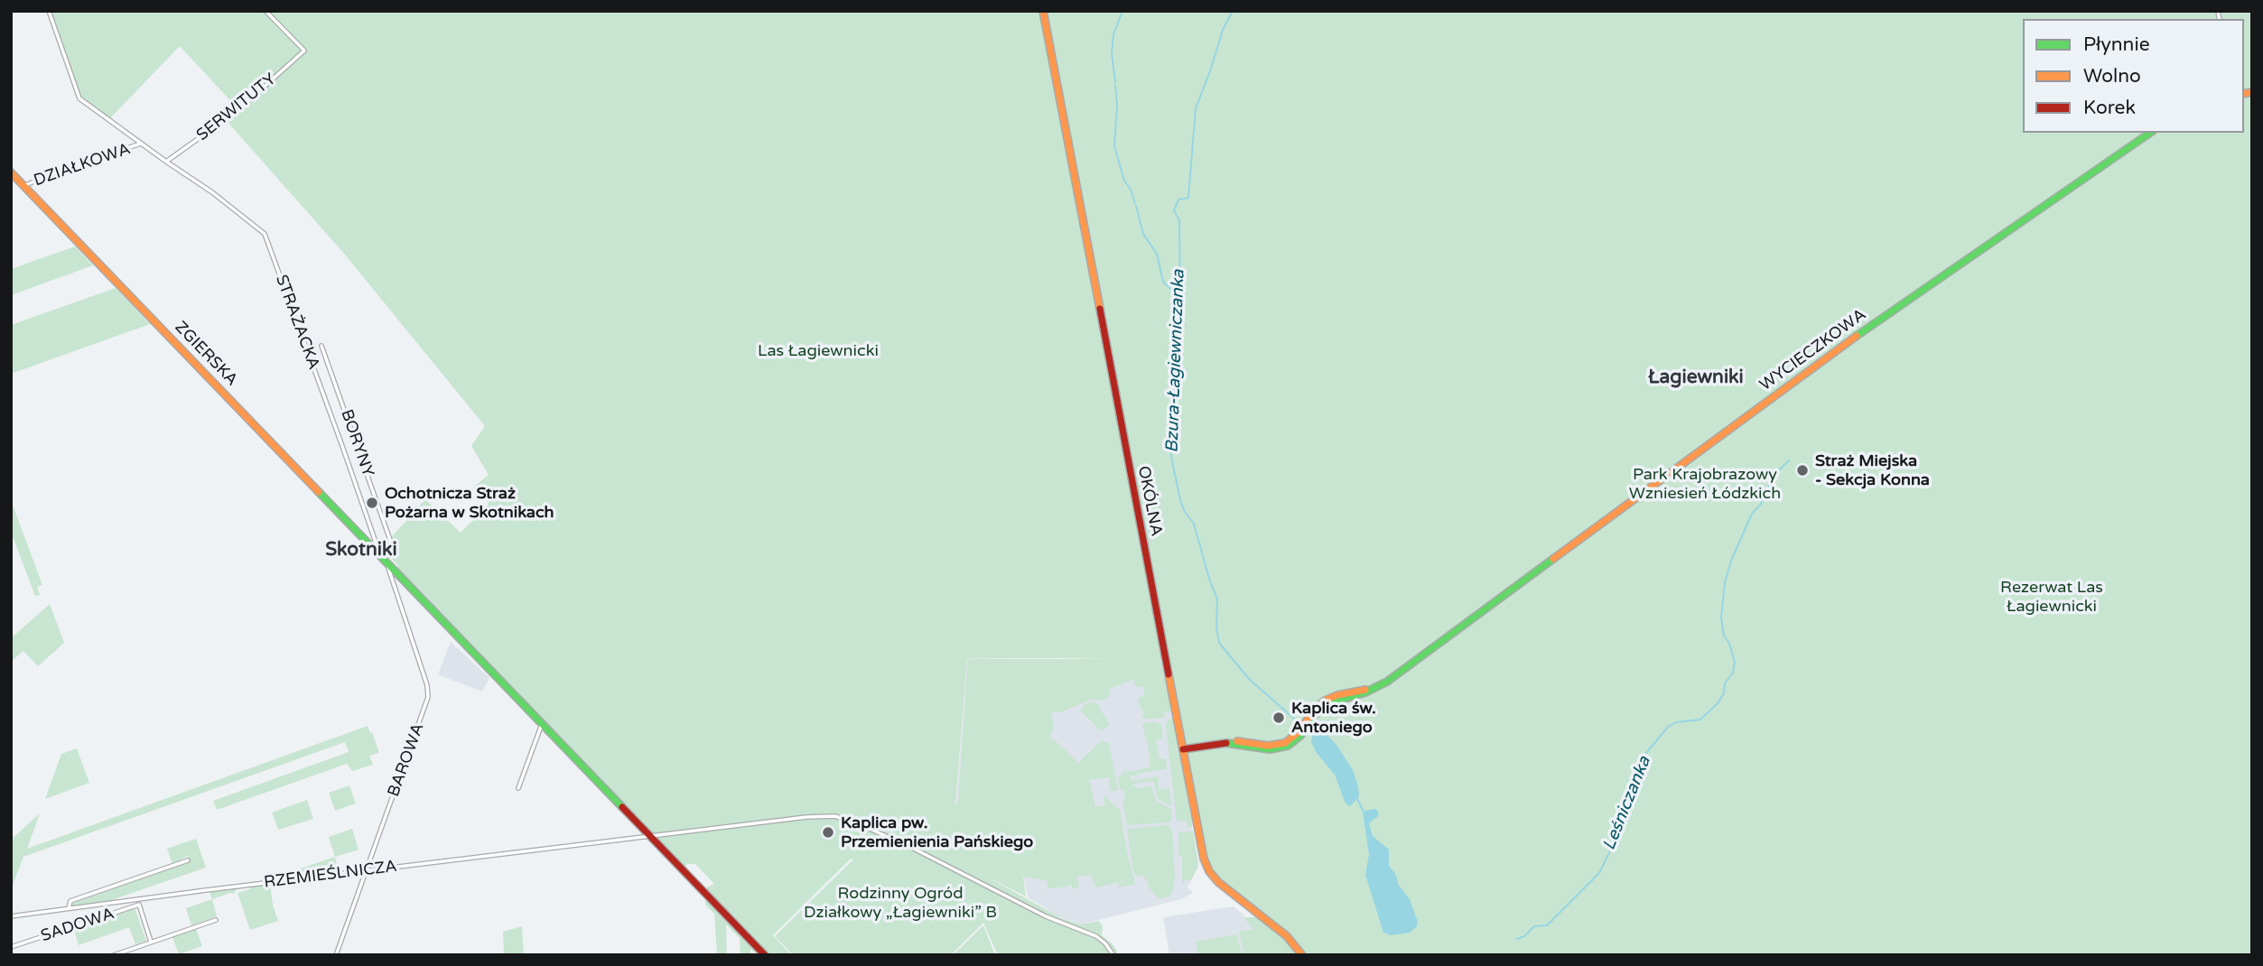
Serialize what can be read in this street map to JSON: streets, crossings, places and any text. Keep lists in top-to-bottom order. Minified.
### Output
{"streets":{"street":["SERWITUTY","DZIAŁKOWA","STRAŻACKA","WYCIECZKOWA","ZGIERSKA","BORYNY","OKÓLNA","BAROWA","RZEMIEŚLNICZA","SADOWA"]},"crossings":[["SERWITUTY","STRAŻACKA"],["DZIAŁKOWA","STRAŻACKA"],["DZIAŁKOWA","ZGIERSKA"],["STRAŻACKA","ZGIERSKA"],["STRAŻACKA","BORYNY"],["WYCIECZKOWA","OKÓLNA"],["ZGIERSKA","BORYNY"],["ZGIERSKA","BAROWA"],["ZGIERSKA","RZEMIEŚLNICZA"],["BAROWA","RZEMIEŚLNICZA"]],"districts":["Łagiewniki","Skotniki"],"water":["Bzura-Łagiewniczanka","Leśniczanka"],"parks":["Las Łagiewnicki","Park Krajobrazowy Wzniesień Łódzkich","Rezerwat Las Łagiewnicki","Rodzinny Ogród Działkowy „Łagiewniki” B"],"places":["Straż Miejska - Sekcja Konna","Ochotnicza Straż Pożarna w Skotnikach","Kaplica św. Antoniego","Kaplica pw. Przemienienia Pańskiego"],"legend":["Płynnie","Wolno","Korek"]}
